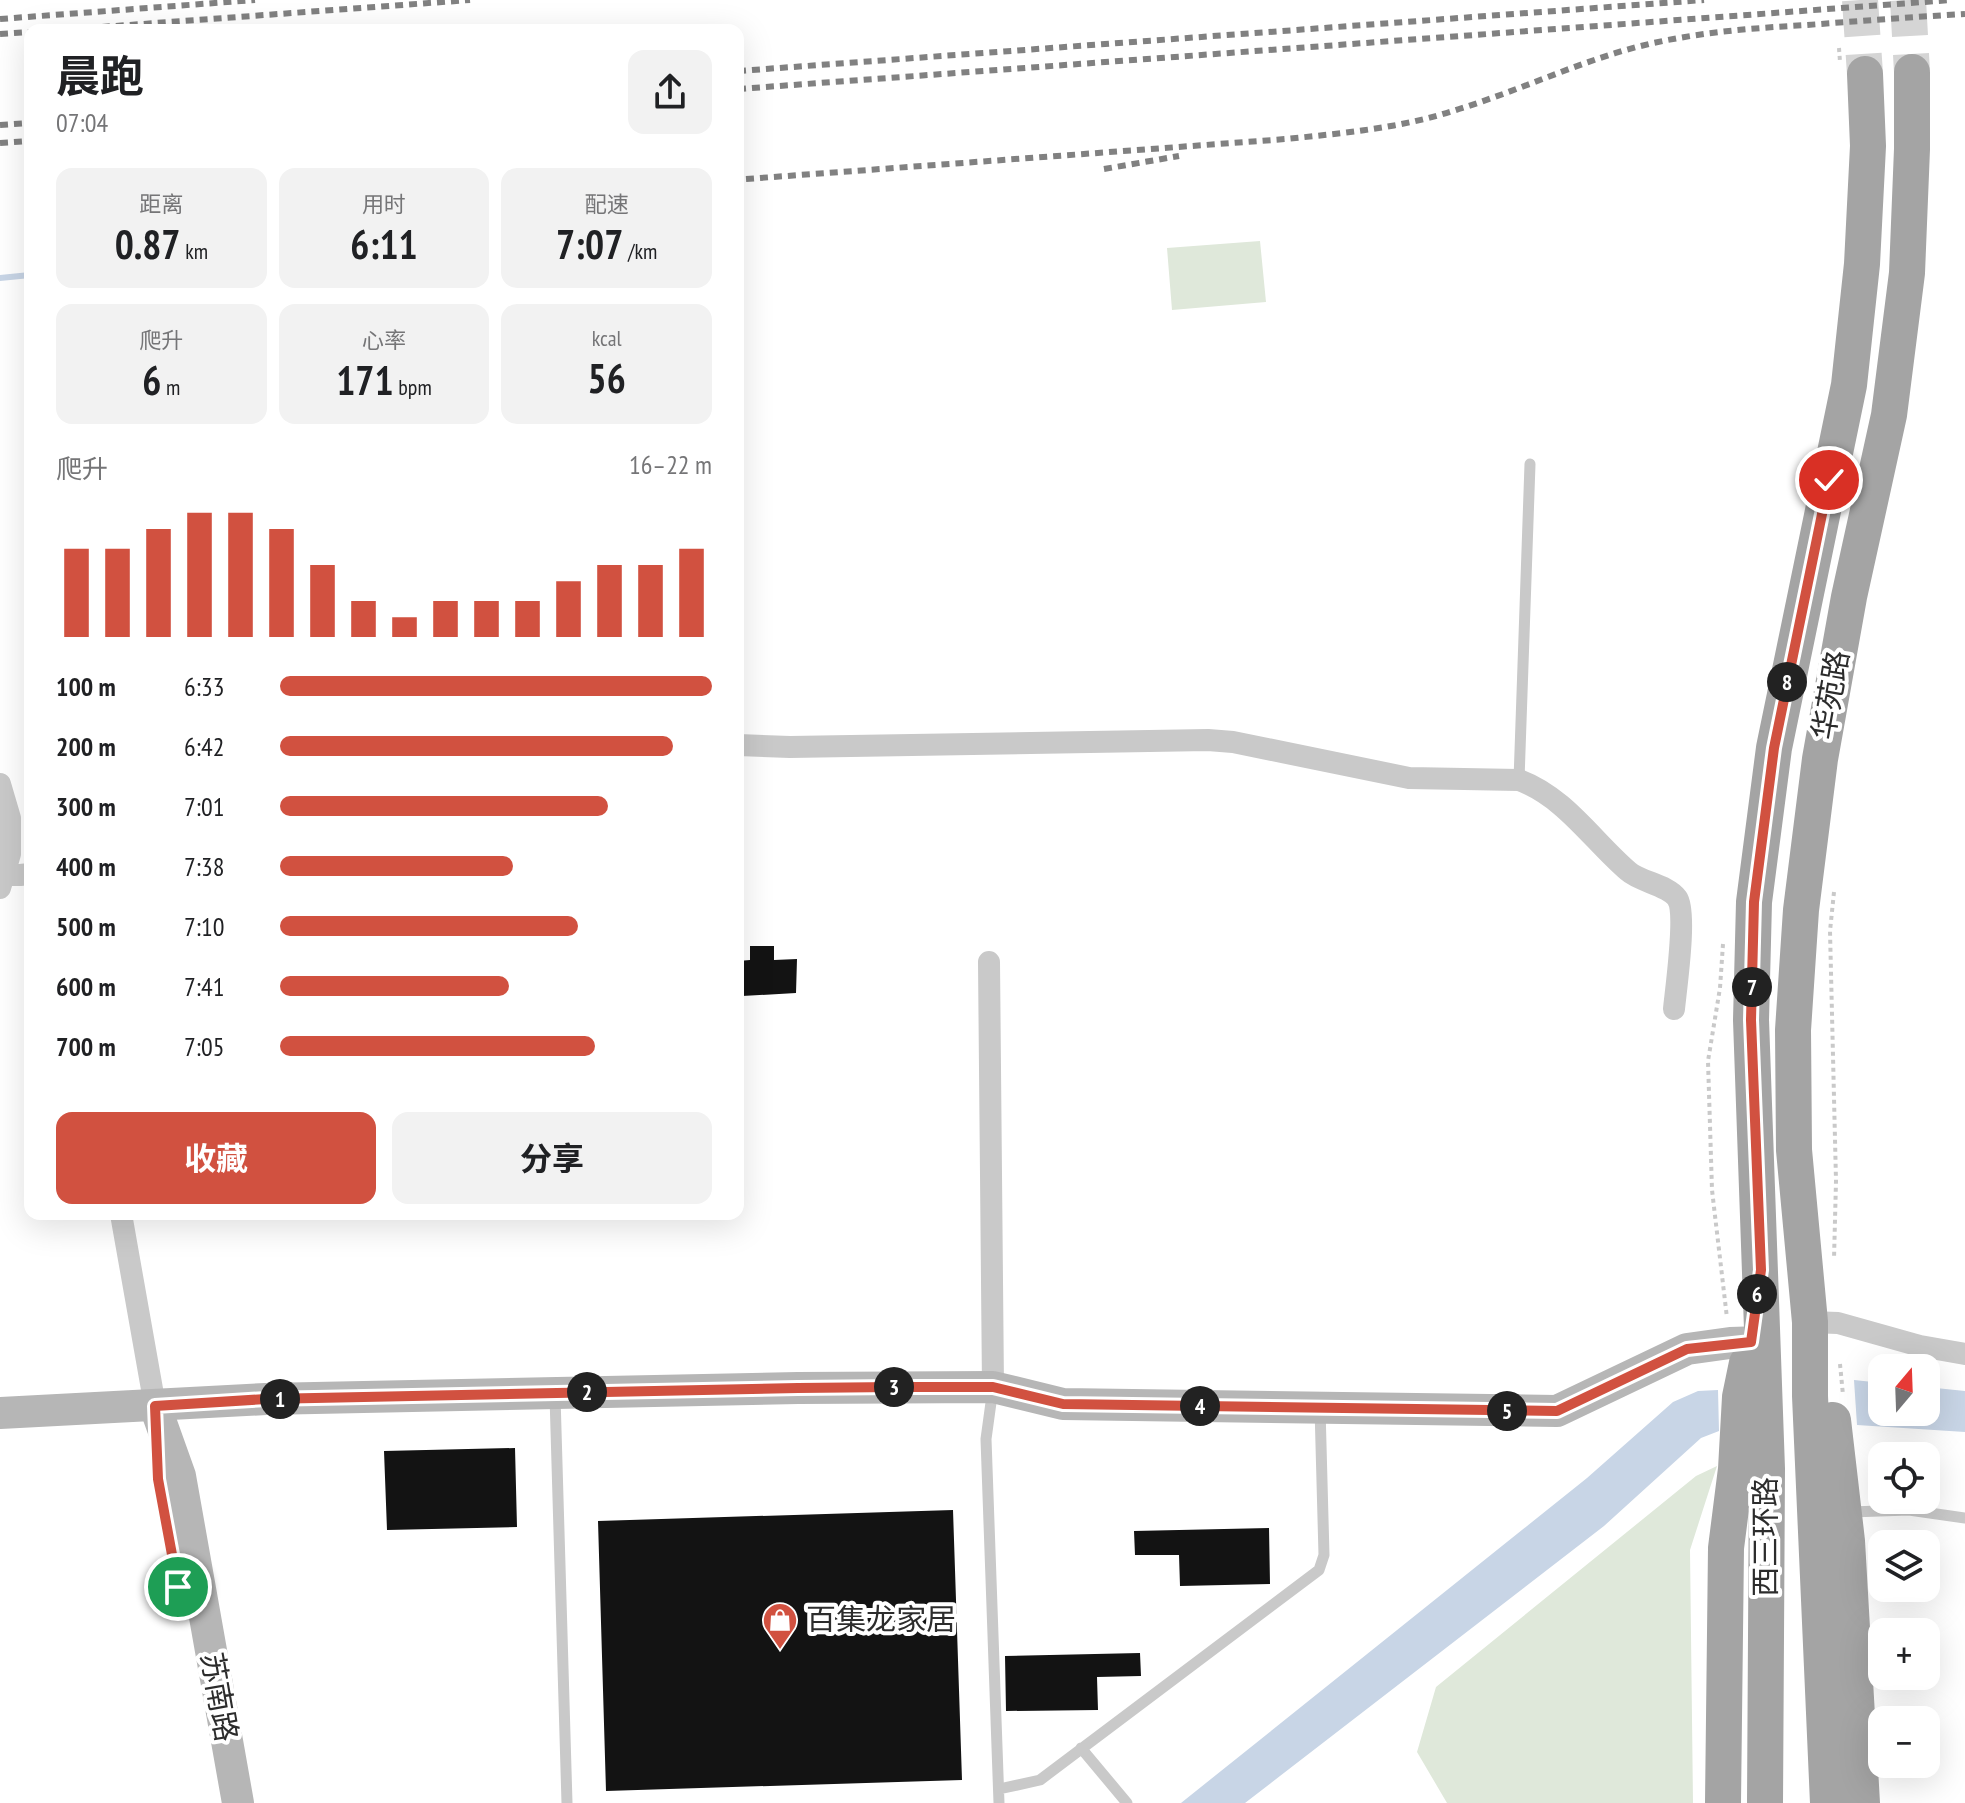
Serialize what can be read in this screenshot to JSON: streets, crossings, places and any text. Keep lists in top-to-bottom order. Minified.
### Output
{"streets":{"main road":["华苑路","西三环路"],"street":["苏南路"]},"crossings":[["华苑路","西三环路"]],"places":{"shop":["百集龙家居"]},"north":"top","page":{"heading":["晨跑","07:04"],"stats":[["距离","0.87 km"],["用时","6:11"],["配速","7:07 /km"],["爬升","6 m"],["心率","171 bpm"],["kcal","56"]],"chart":["爬升","16–22 m"],"list":[{"name":"100 m","note":"6:33"},{"name":"200 m","note":"6:42"},{"name":"300 m","note":"7:01"},{"name":"400 m","note":"7:38"},{"name":"500 m","note":"7:10"},{"name":"600 m","note":"7:41"},{"name":"700 m","note":"7:05"}],"pins":["8","7","6","3","2","1","4","5"],"buttons":["收藏","分享"],"map_buttons":["+","−"]}}
